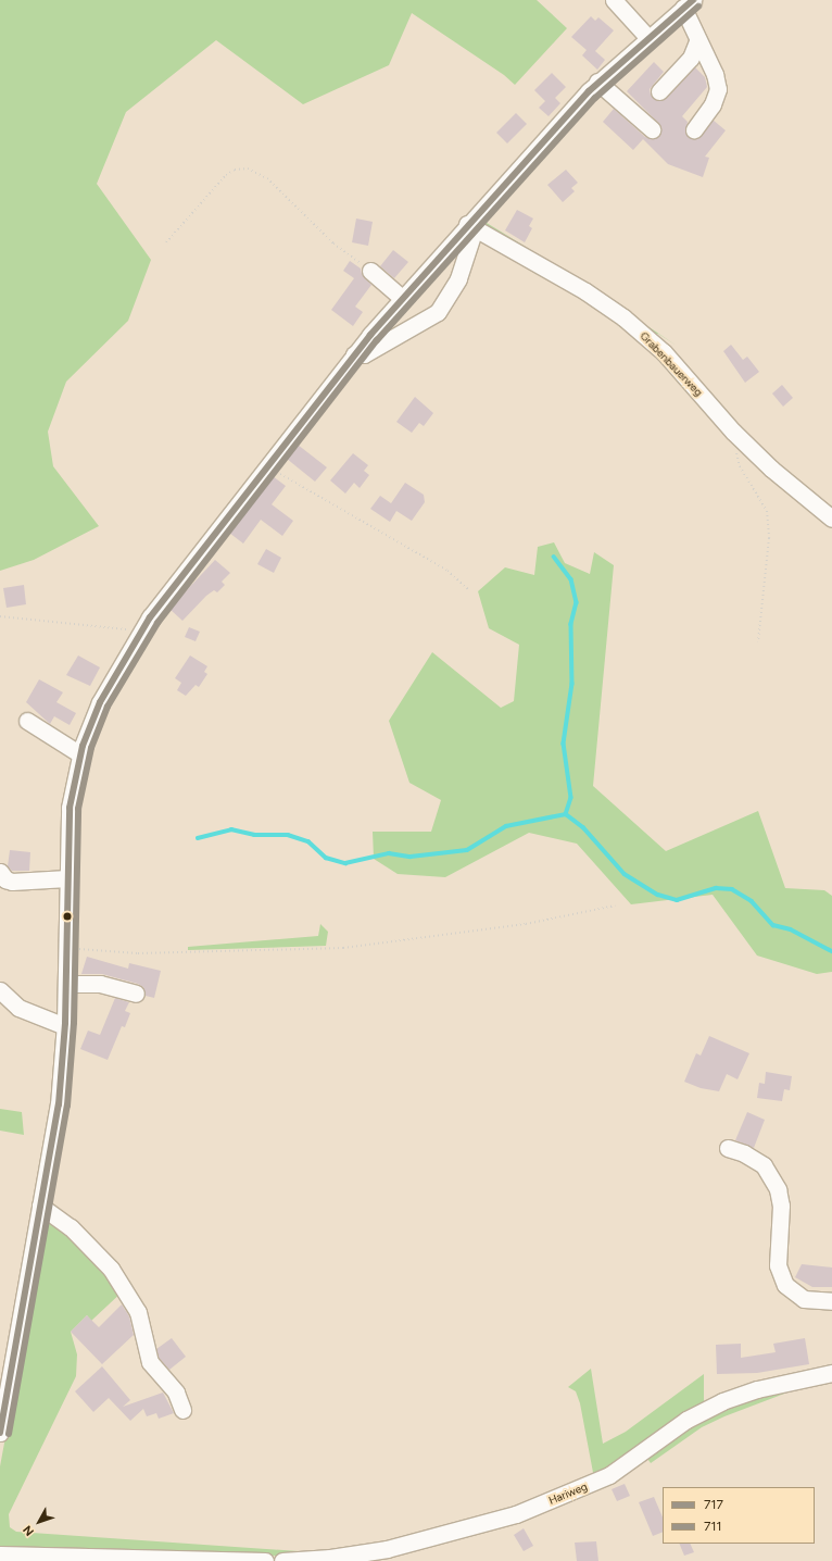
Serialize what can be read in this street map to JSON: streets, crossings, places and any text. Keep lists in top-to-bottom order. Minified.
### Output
{"streets":{"street":["Grabenbauerweg","Hariweg"]},"lines":["transit line 717","transit line 711"],"legend":["717","711"],"north":"bottom left"}
